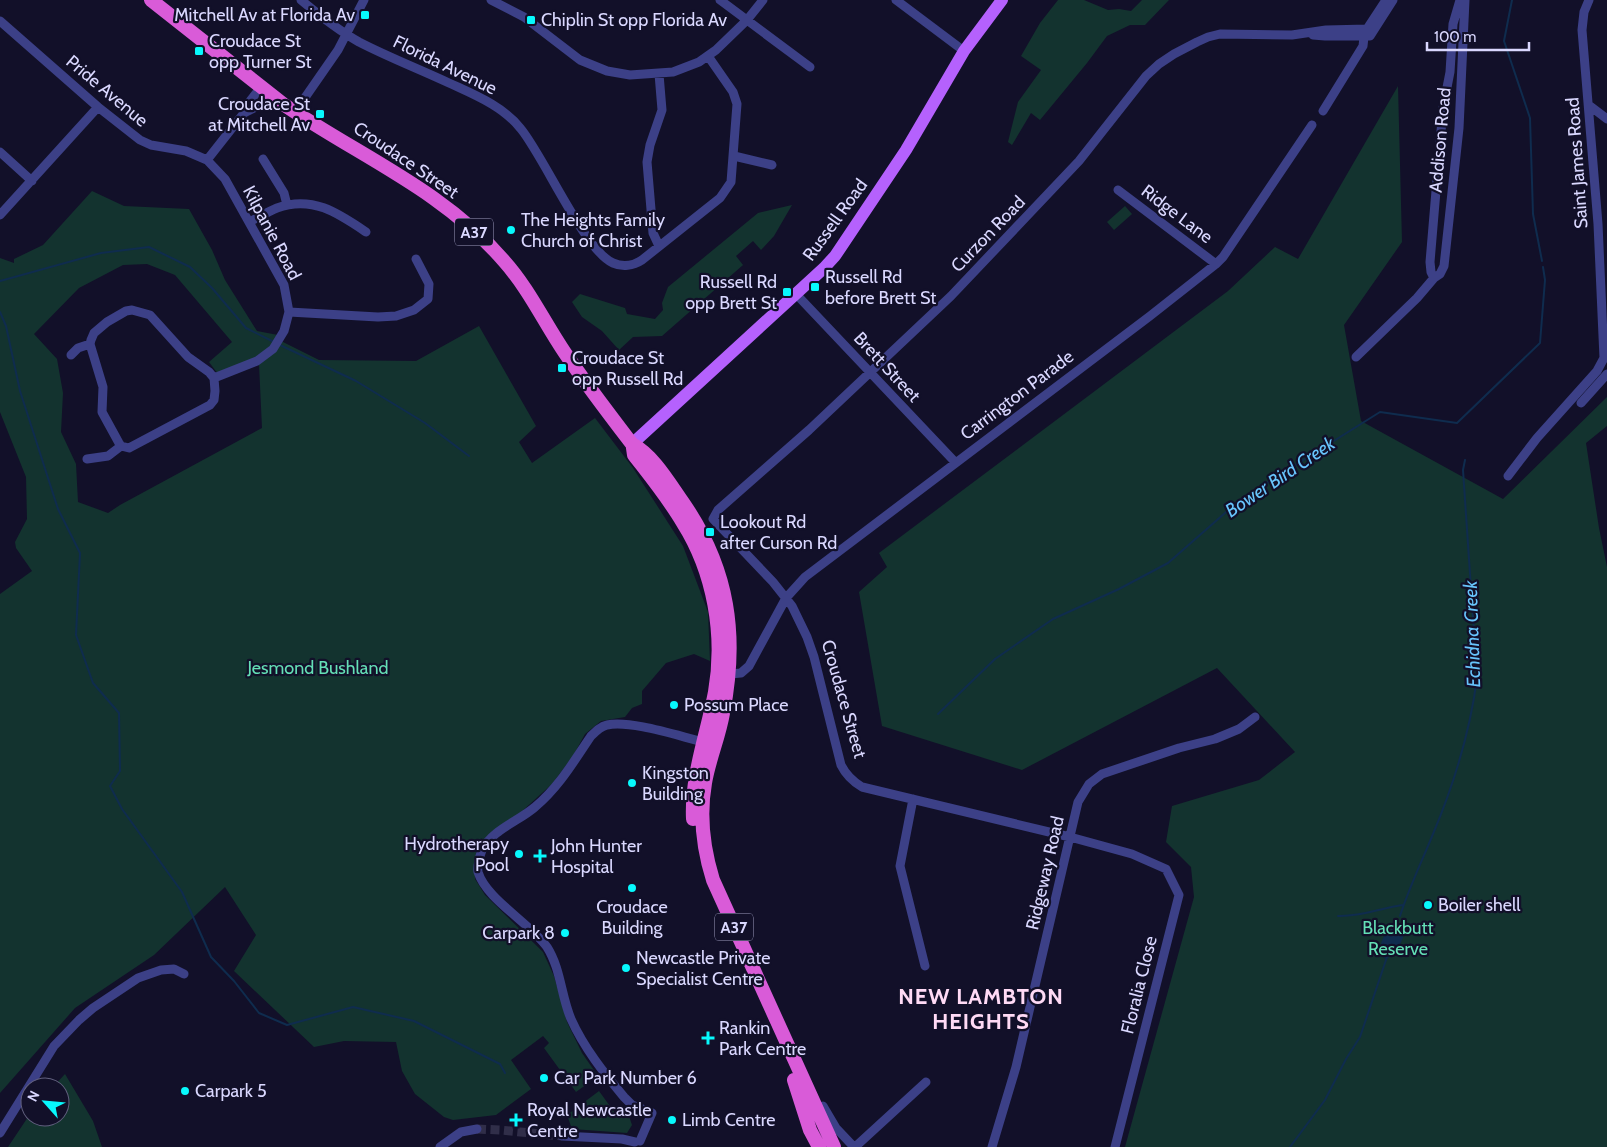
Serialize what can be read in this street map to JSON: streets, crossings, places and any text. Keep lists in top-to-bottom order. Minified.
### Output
{"streets":{"highway":["Croudace Street","A37"],"main road":["Russell Road"],"street":["Florida Avenue","Pride Avenue","Addison Road","Saint James Road","Ridge Lane","Kilpanie Road","Curzon Road","Brett Street","Carrington Parade","Ridgeway Road","Floralia Close"]},"crossings":[["Pride Avenue","Kilpanie Road"],["Croudace Street","Russell Road"],["Croudace Street","A37"],["Croudace Street","Curzon Road"],["Croudace Street","Carrington Parade"],["Croudace Street","Ridgeway Road"],["Croudace Street","Floralia Close"],["Ridge Lane","Carrington Parade"],["Russell Road","A37"],["Russell Road","Brett Street"],["A37","Carrington Parade"],["Curzon Road","Brett Street"],["Brett Street","Carrington Parade"]],"districts":["NEW LAMBTON HEIGHTS"],"water":["Bower Bird Creek","Echidna Creek"],"parks":["Jesmond Bushland","Blackbutt Reserve"],"places":{"transit":["Mitchell Av at Florida Av","Chiplin St opp Florida Av","Croudace St opp Turner St","Croudace St at Mitchell Av","Russell Rd before Brett St","Russell Rd opp Brett St","Croudace St opp Russell Rd","Lookout Rd after Curson Rd"],"other":["The Heights Family Church of Christ","Possum Place","Kingston Building","Hydrotherapy Pool","Croudace Building","Boiler shell","Carpark 8","Newcastle Private Specialist Centre","Car Park Number 6","Carpark 5","Limb Centre"],"health":["John Hunter Hospital","Rankin Park Centre","Royal Newcastle Centre"]},"scale_bar":"100 m","north":"top left"}
